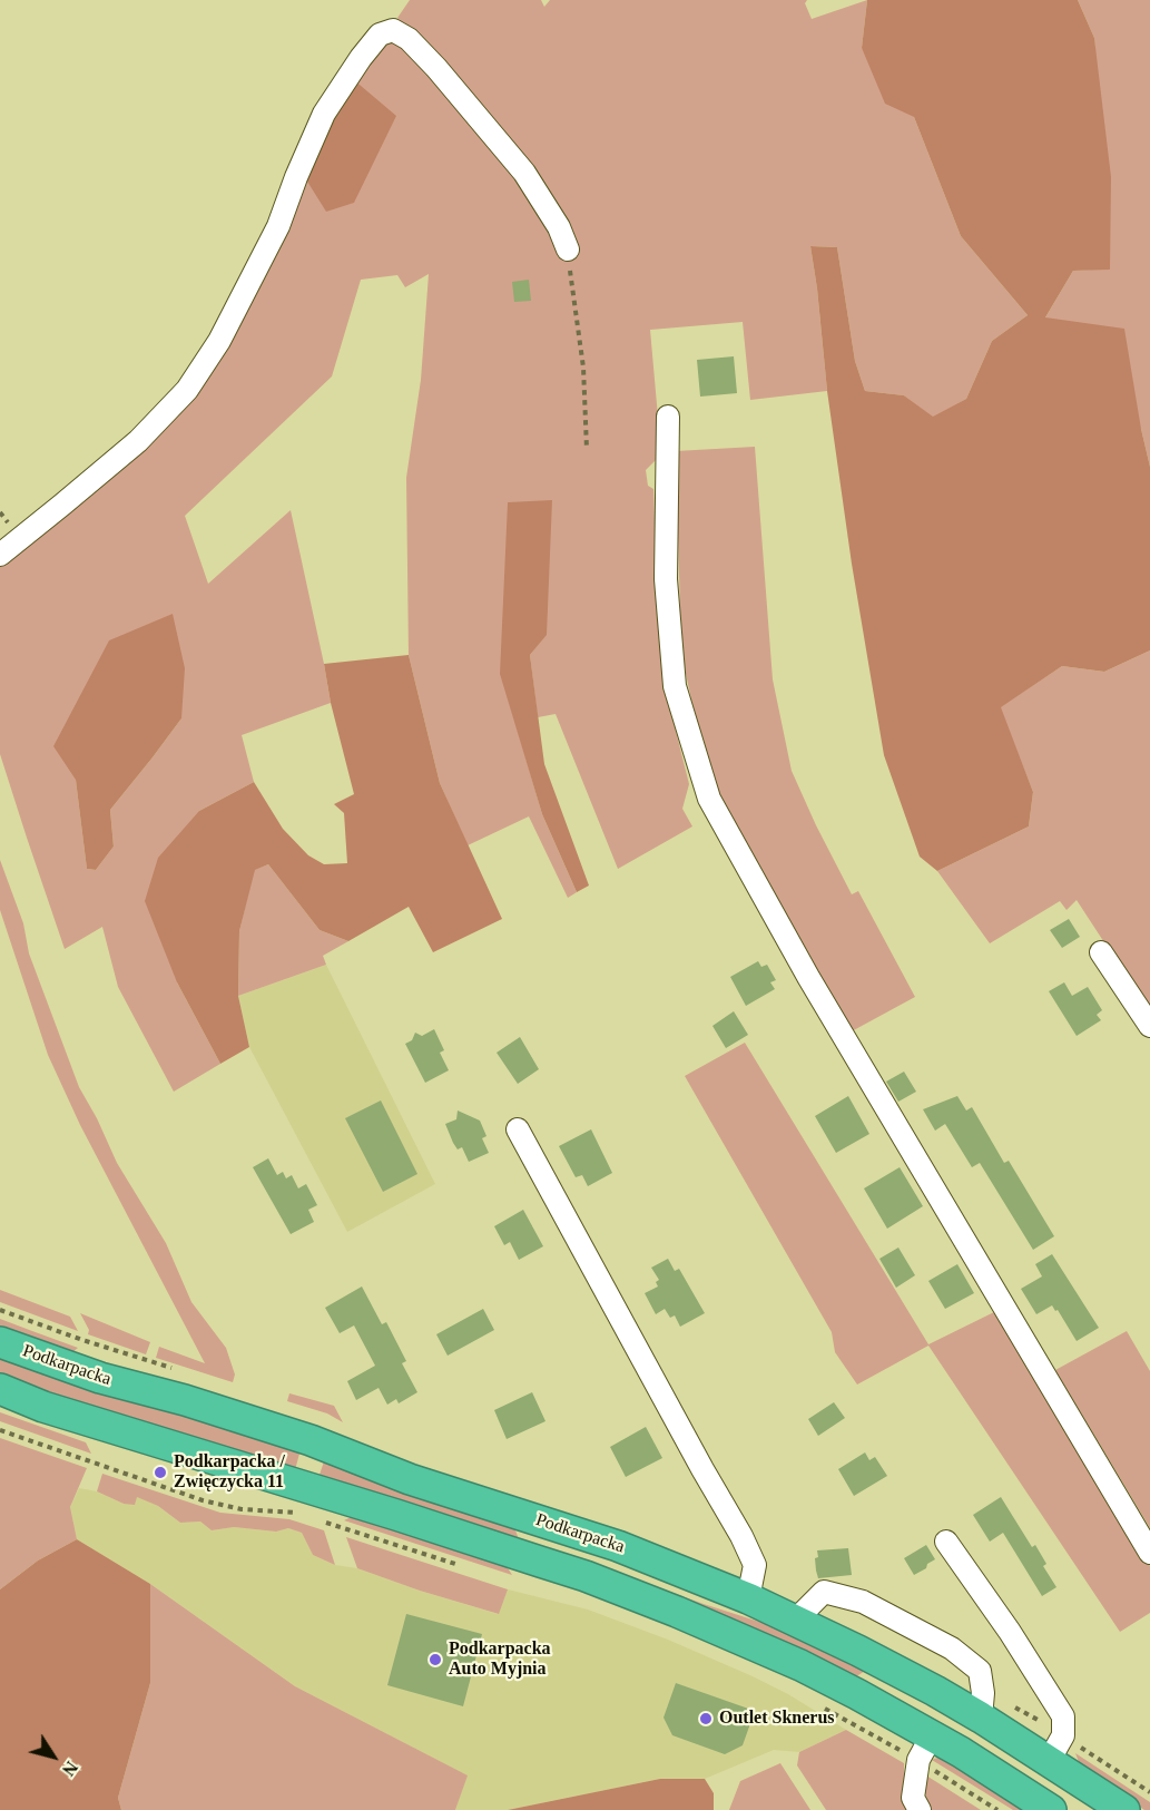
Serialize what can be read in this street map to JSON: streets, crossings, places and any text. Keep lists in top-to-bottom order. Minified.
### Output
{"streets":{"highway":["Podkarpacka"]},"places":["Podkarpacka / Zwięczycka 11","Podkarpacka Auto Myjnia","Outlet Sknerus"],"north":"bottom right"}
